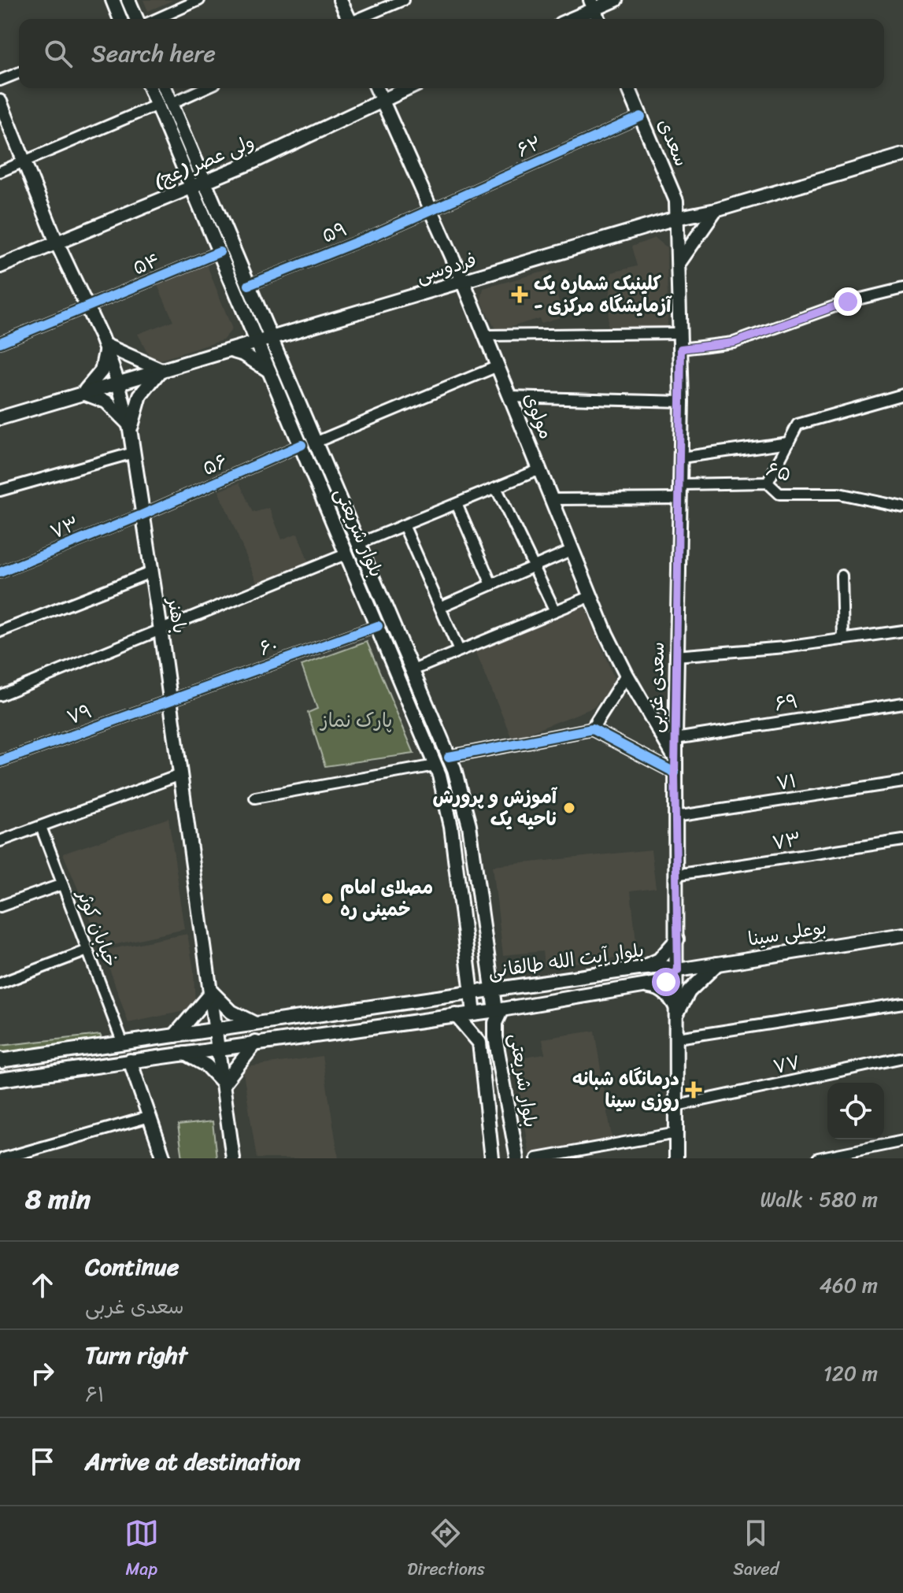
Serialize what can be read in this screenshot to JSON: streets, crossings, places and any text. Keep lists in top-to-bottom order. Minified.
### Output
{"streets":{"main road":["سعدی","ولی عصر (عج)","فردوسی","مولوی","بلوار شریعتی","باهنر","سعدی غربی","بوعلی سینا","بلوار آیت الله طالقانی"],"street":["۶۲","۵۹","۵۴","۵۶","۶۵","۷۳","۶۰","۶۹","۷۹","۷۱","خیابان کوثر","۷۷"]},"crossings":[["سعدی","۶۲"],["سعدی","فردوسی"],["سعدی","سعدی غربی"],["۶۲","۵۹"],["۶۲","مولوی"],["ولی عصر (عج)","مولوی"],["ولی عصر (عج)","بلوار شریعتی"],["ولی عصر (عج)","باهنر"],["۵۹","مولوی"],["۵۹","بلوار شریعتی"],["۵۴","بلوار شریعتی"],["۵۴","باهنر"],["فردوسی","مولوی"],["فردوسی","بلوار شریعتی"],["فردوسی","باهنر"],["فردوسی","سعدی غربی"],["مولوی","سعدی غربی"],["۵۶","۷۳"],["۵۶","بلوار شریعتی"],["۵۶","باهنر"],["۶۵","سعدی غربی"],["۷۳","باهنر"],["۷۳","سعدی غربی"],["بلوار شریعتی","۶۰"],["بلوار شریعتی","بلوار آیت الله طالقانی"],["باهنر","۶۰"],["باهنر","۷۹"],["باهنر","بلوار آیت الله طالقانی"],["۶۰","۷۹"],["سعدی غربی","۶۹"],["سعدی غربی","۷۱"],["سعدی غربی","بوعلی سینا"],["سعدی غربی","بلوار آیت الله طالقانی"],["سعدی غربی","۷۷"],["خیابان کوثر","بلوار آیت الله طالقانی"],["بوعلی سینا","بلوار آیت الله طالقانی"]],"parks":["پارک نماز"],"places":{"health":["کلینیک شماره یک - آزمایشگاه مرکزی","درمانگاه شبانه روزی سینا"],"other":["آموزش و پرورش ناحیه یک","مصلای امام خمینی ره"]},"page":{"search":"Search here","heading":["8 min","Walk · 580 m"],"list":[["Continue","سعدی غربی","460 m"],["Turn right","۶۱","120 m"],"Arrive at destination"],"nav":["Map","Directions","Saved"]}}
